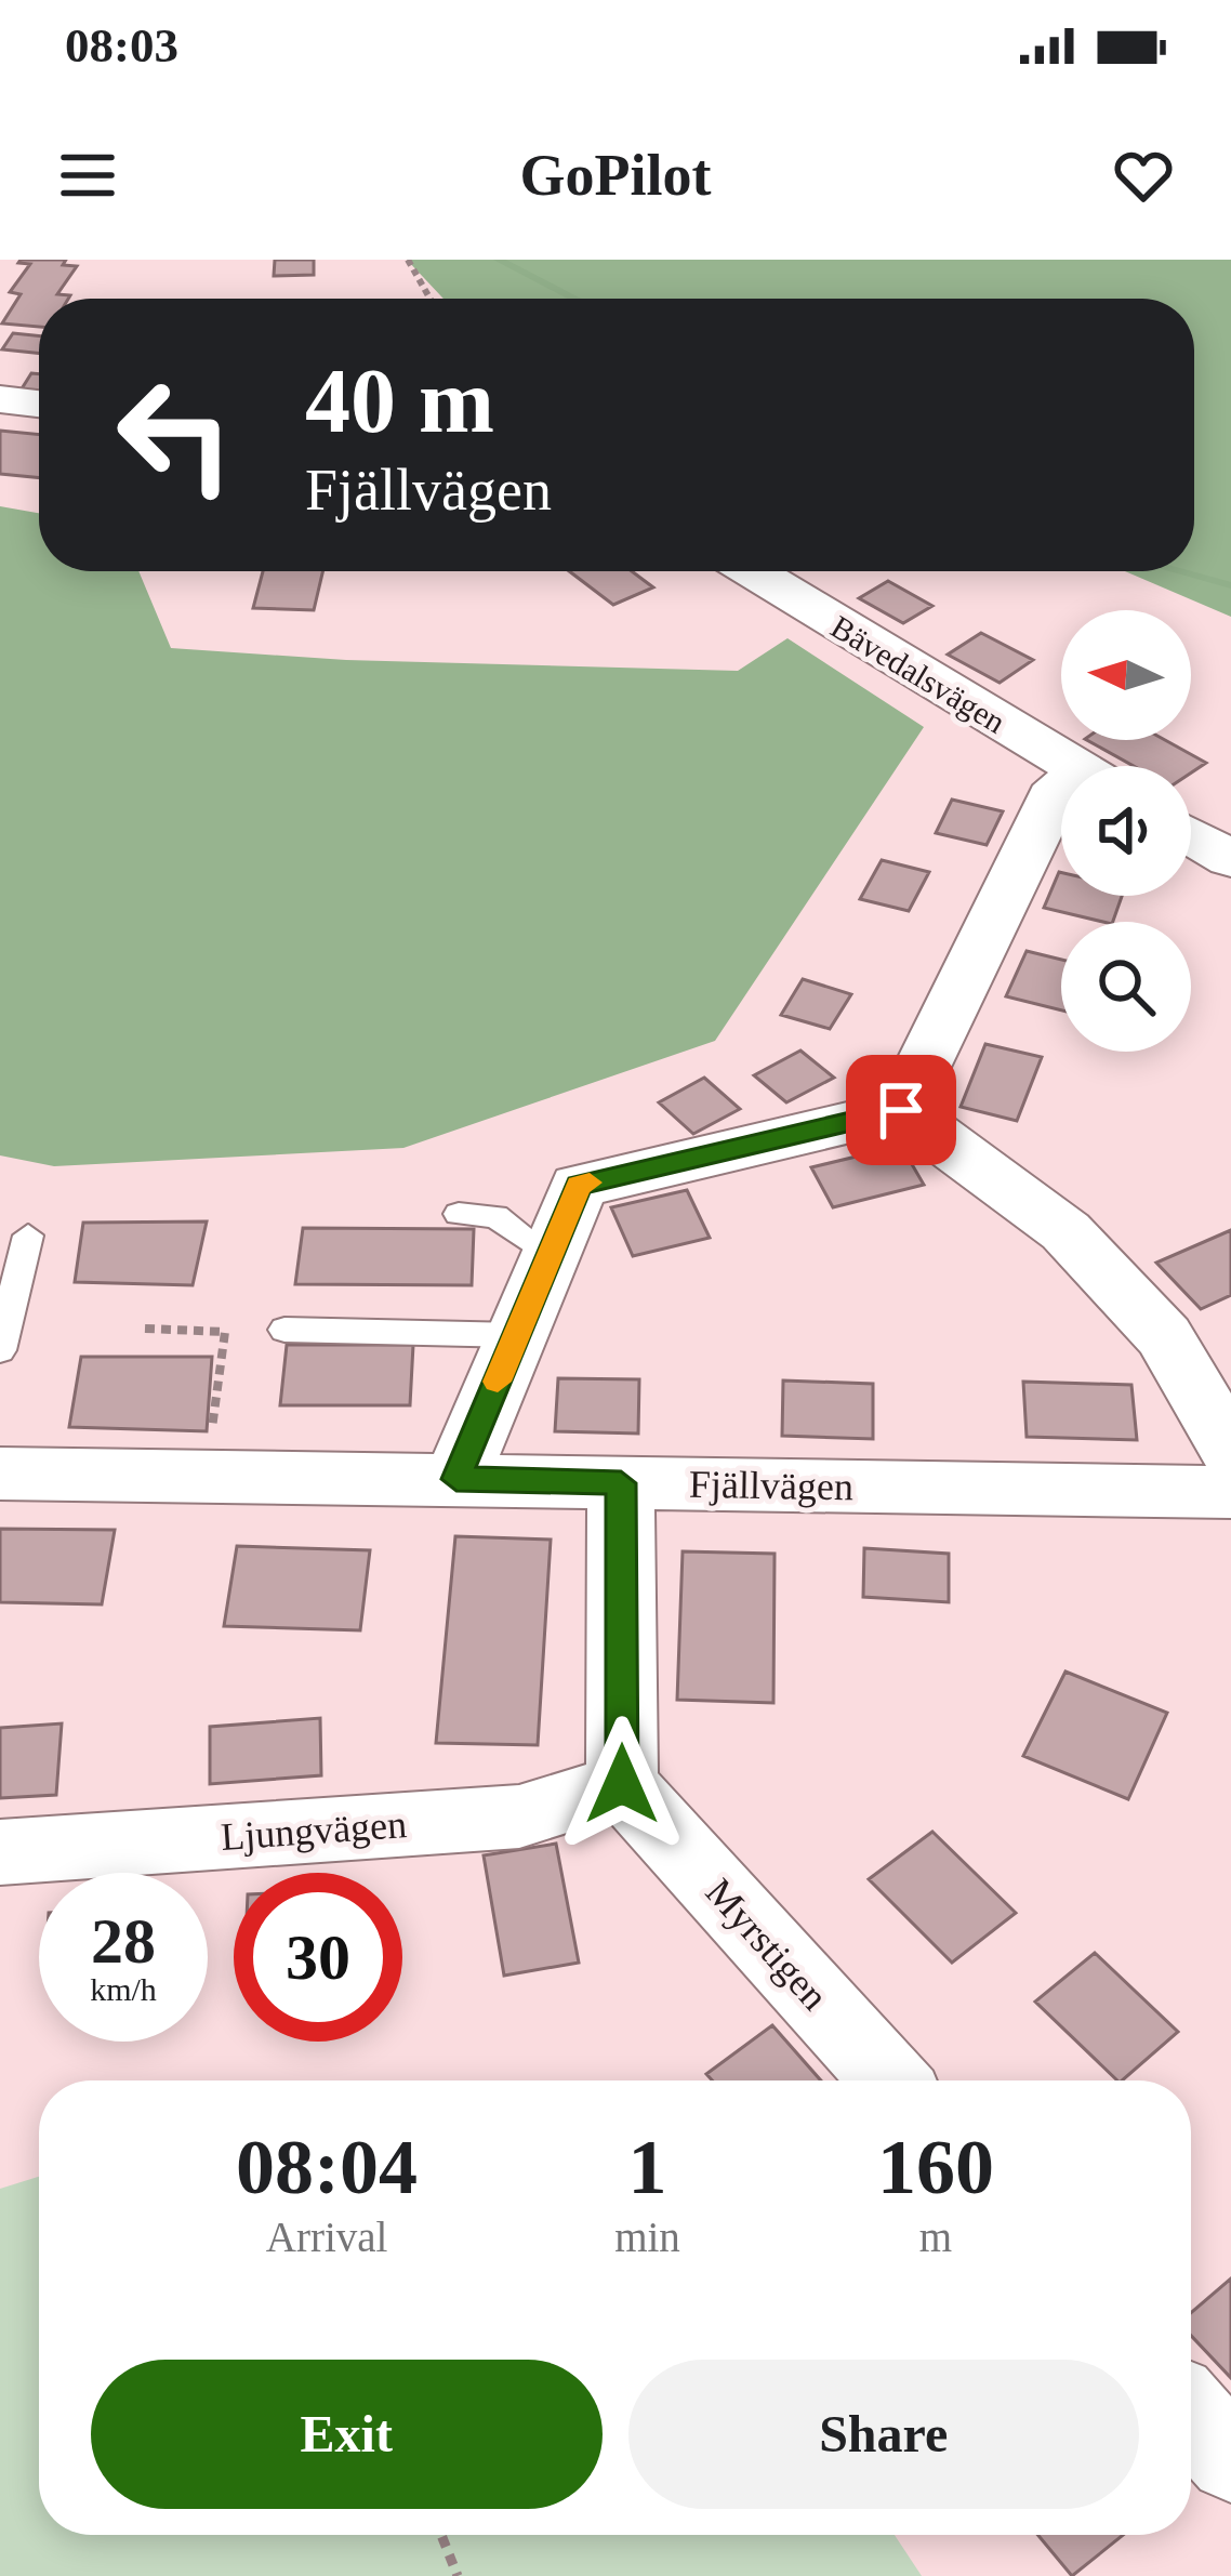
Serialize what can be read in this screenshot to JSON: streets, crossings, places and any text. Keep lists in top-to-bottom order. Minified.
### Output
{"streets":{"street":["Bävedalsvägen","Fjällvägen","Ljungvägen","Myrstigen"]},"crossings":[["Ljungvägen","Myrstigen"]],"north":"left","page":{"status":"08:03","header":"GoPilot","turn":["40 m","Fjällvägen"],"speed":"28 km/h","limit":"30","eta":["08:04","Arrival","1","min","160","m"],"buttons":["Exit","Share"]}}
